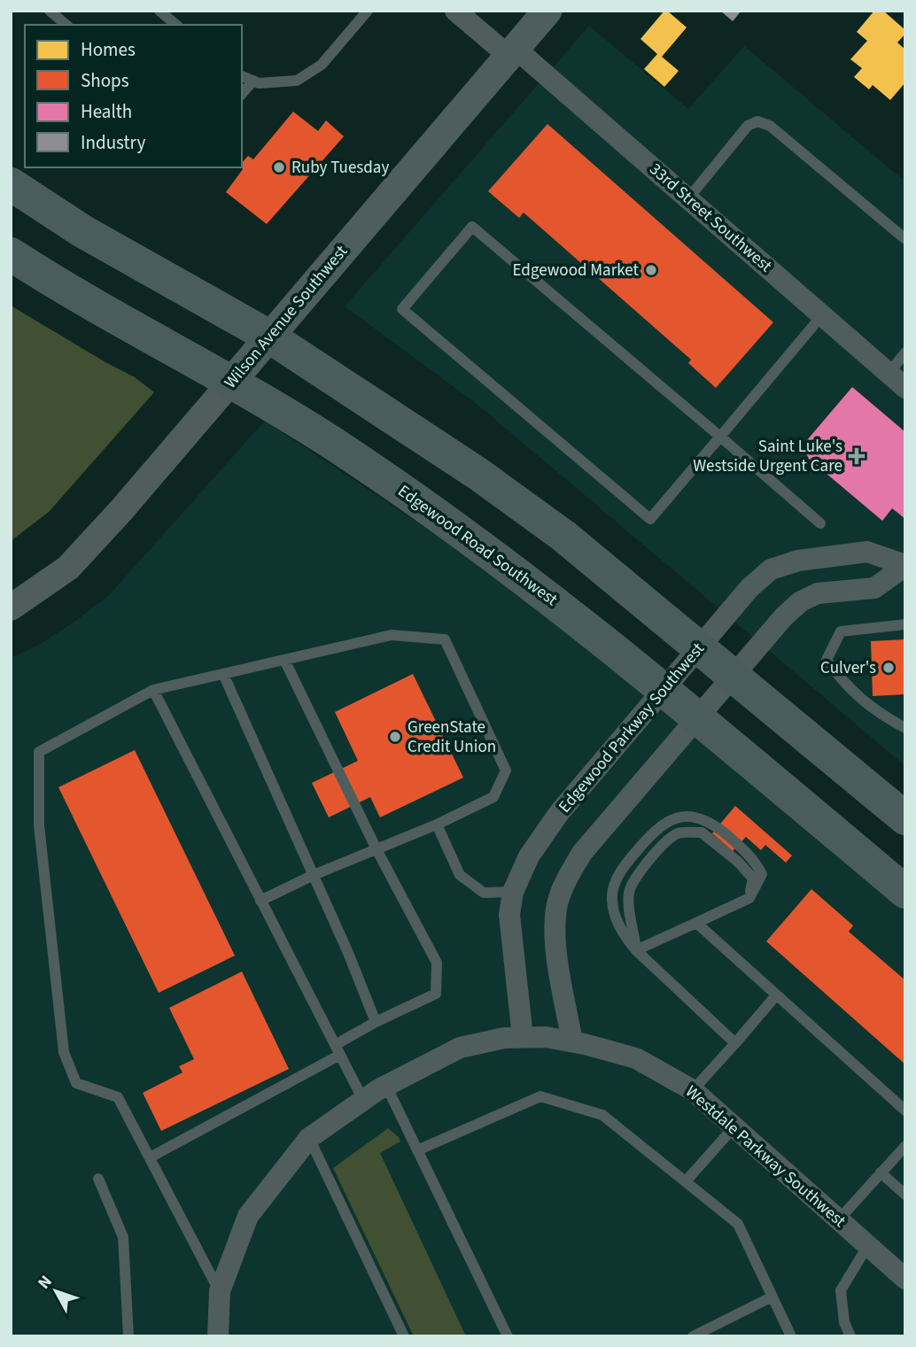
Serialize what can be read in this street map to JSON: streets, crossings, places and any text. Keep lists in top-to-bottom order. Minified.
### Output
{"streets":{"main road":["Wilson Avenue Southwest","Edgewood Road Southwest"],"street":["33rd Street Southwest","Edgewood Parkway Southwest","Westdale Parkway Southwest"]},"crossings":[["33rd Street Southwest","Wilson Avenue Southwest"],["Wilson Avenue Southwest","Edgewood Road Southwest"],["Edgewood Road Southwest","Edgewood Parkway Southwest"],["Edgewood Parkway Southwest","Westdale Parkway Southwest"]],"places":{"other":["Ruby Tuesday","Edgewood Market","Culver's","GreenState Credit Union"],"health":["Saint Luke's Westside Urgent Care"]},"legend":["Homes","Shops","Health","Industry"],"north":"top left"}
